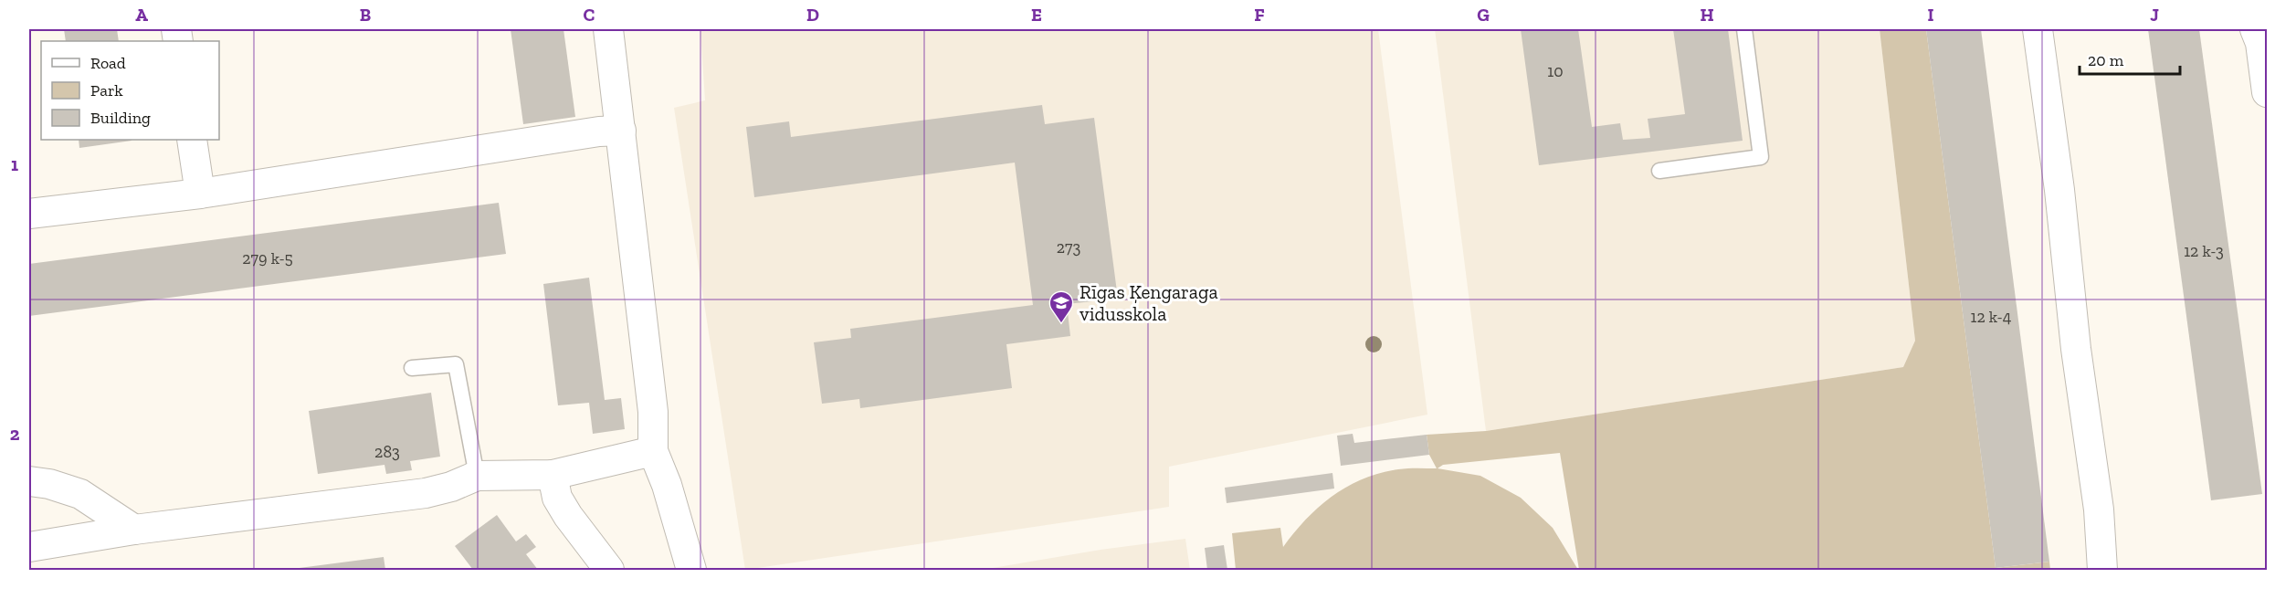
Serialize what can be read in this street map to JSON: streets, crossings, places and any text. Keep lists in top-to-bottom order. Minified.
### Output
{"places":{"school or university":["Rīgas Ķengaraga vidusskola"]},"house_numbers":["10","273","12 k-3","279 k-5","12 k-4","283"],"legend":["Road","Park","Building"],"scale_bar":"20 m","grid":{"columns":["A","B","C","D","E","F","G","H","I","J"],"rows":["1","2"]}}
